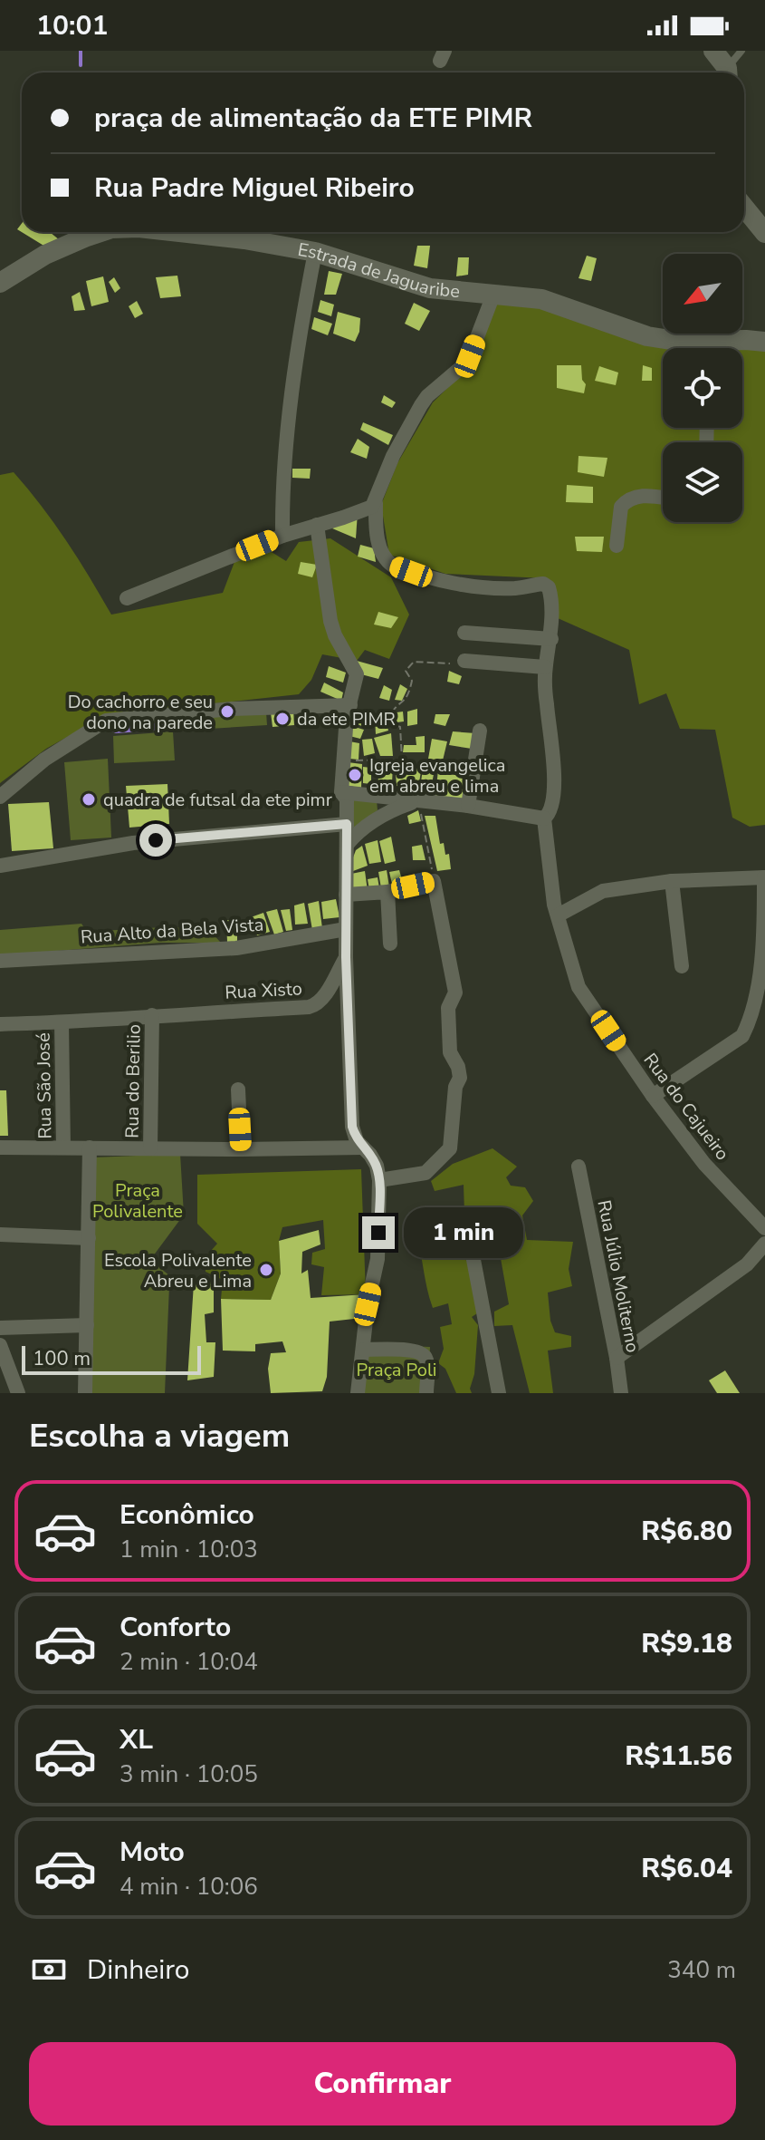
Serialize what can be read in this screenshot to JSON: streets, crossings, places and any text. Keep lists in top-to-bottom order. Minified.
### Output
{"streets":{"street":["Estrada de Jaguaribe","Rua Alto da Bela Vista","Rua Xisto","Rua do Berilio","Rua São José","Rua do Cajueiro","Rua Júlio Moliterno"]},"crossings":[["Rua Xisto","Rua do Berilio"]],"parks":["Praça Polivalente","Praça Poli"],"places":["Do cachorro e seu dono na parede","da ete PIMR","Igreja evangelica em abreu e lima","quadra de futsal da ete pimr","Escola Polivalente Abreu e Lima"],"scale_bar":"100 m","north":"bottom left","page":{"status":"10:01","banner":["praça de alimentação da ETE PIMR","Rua Padre Miguel Ribeiro"],"bubble":"1 min","scale":"100 m","heading":"Escolha a viagem","list":[{"name":"Econômico","note":"1 min · 10:03","value":"R$6.80"},{"name":"Conforto","note":"2 min · 10:04","value":"R$9.18"},{"name":"XL","note":"3 min · 10:05","value":"R$11.56"},{"name":"Moto","note":"4 min · 10:06","value":"R$6.04"}],"pay":["Dinheiro","340 m"],"buttons":"Confirmar"}}
